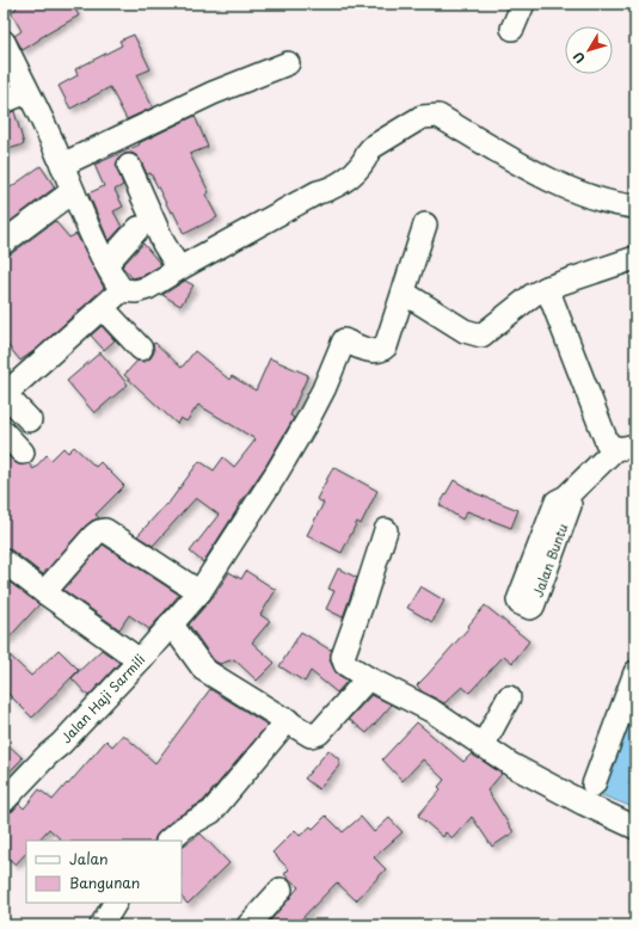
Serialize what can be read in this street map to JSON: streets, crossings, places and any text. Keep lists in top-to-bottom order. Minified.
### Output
{"streets":{"street":["Jalan Haji Sarmili"]},"legend":["Jalan","Bangunan"],"north":"bottom left"}
